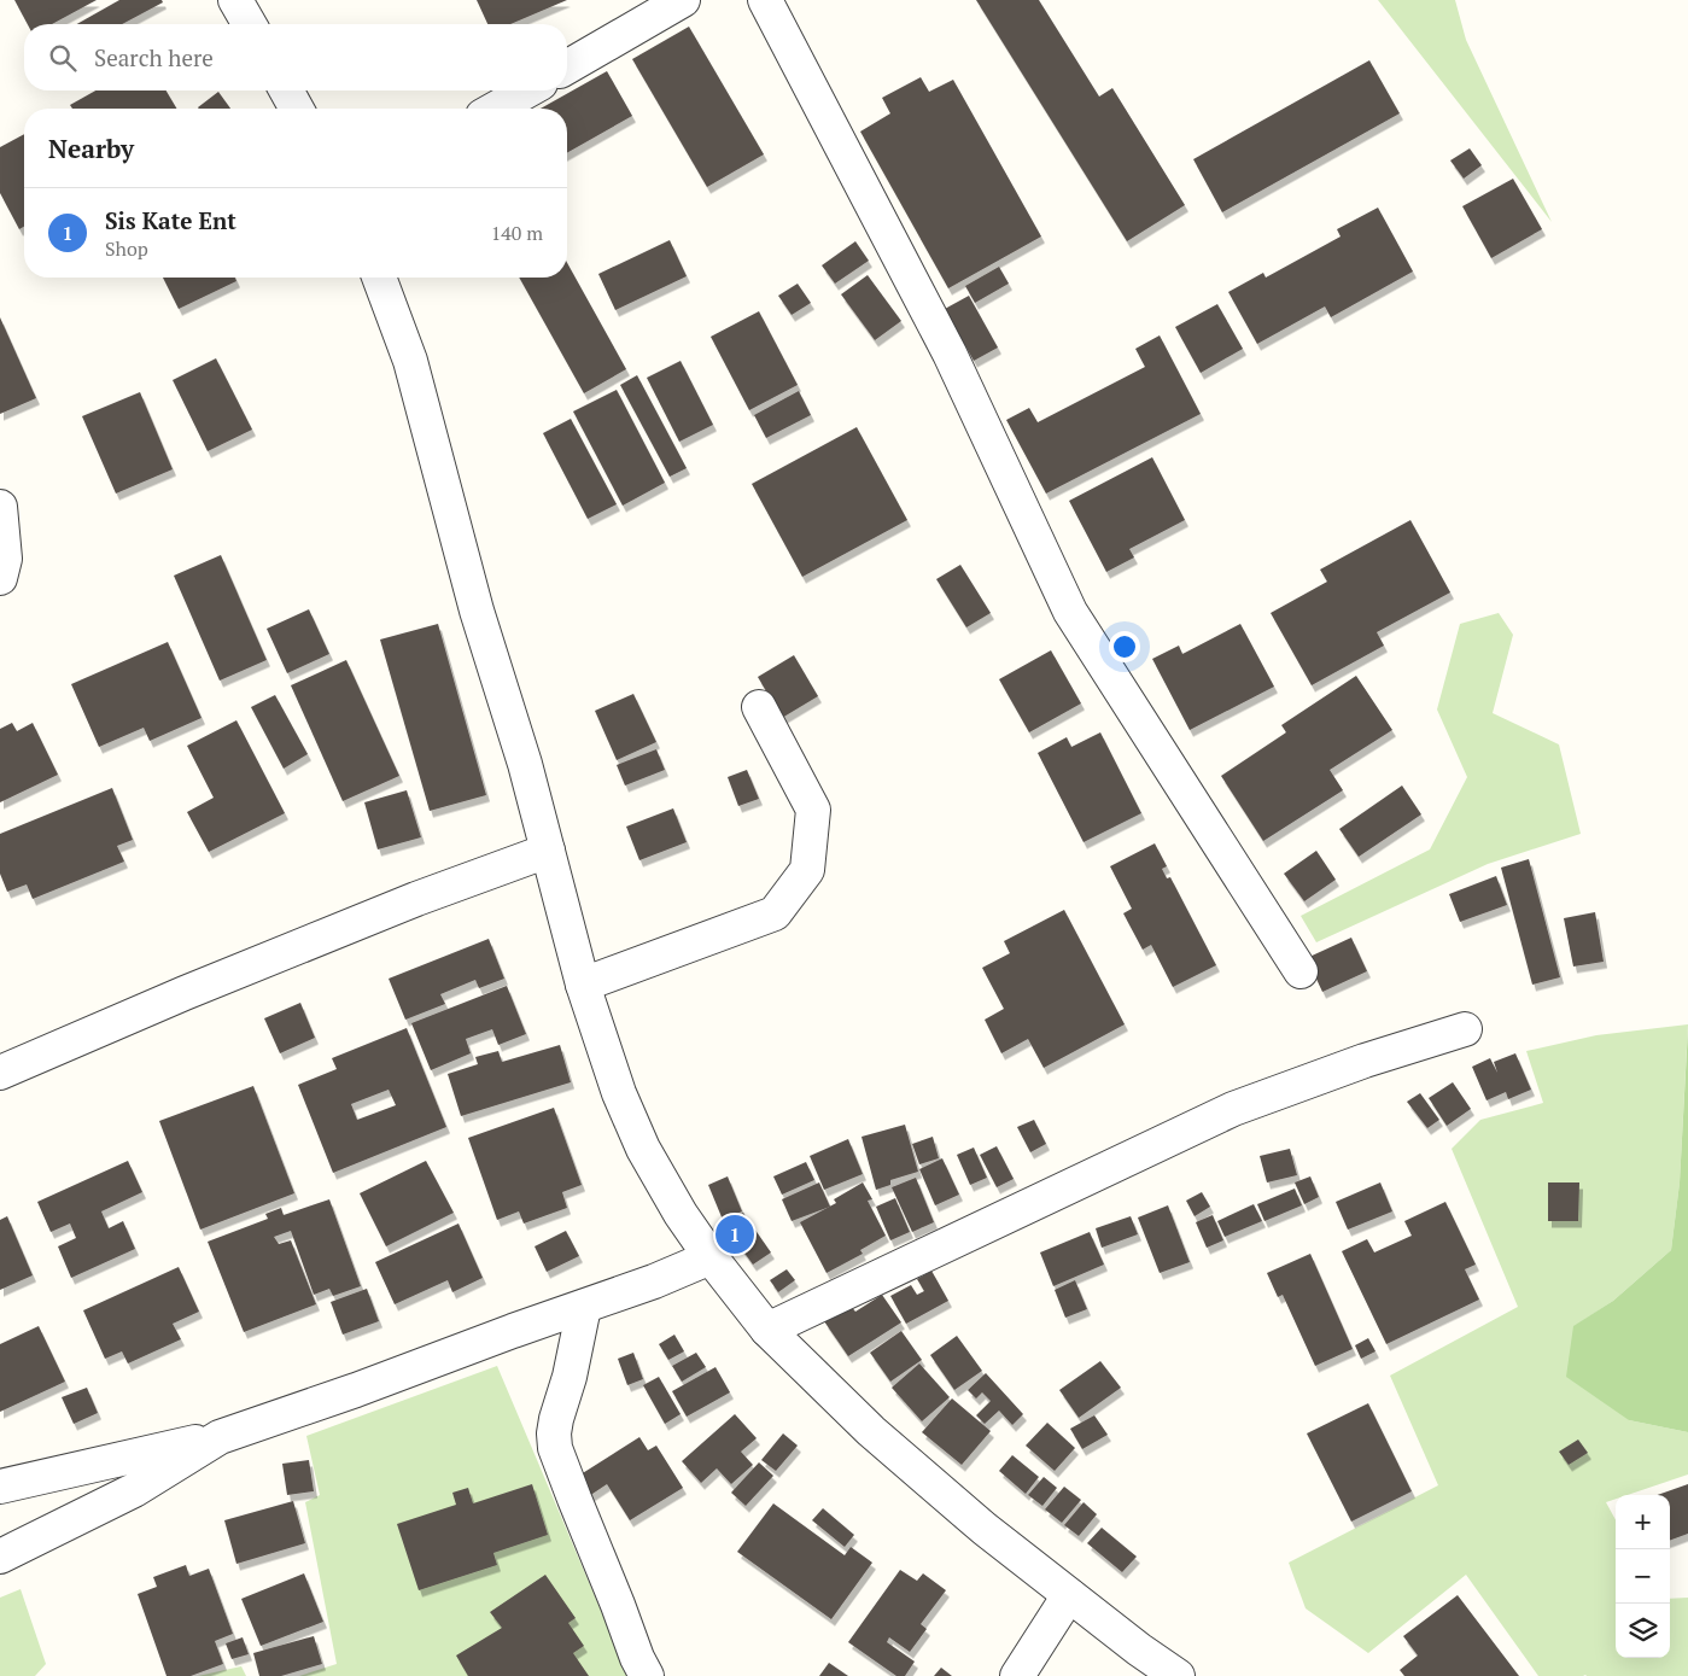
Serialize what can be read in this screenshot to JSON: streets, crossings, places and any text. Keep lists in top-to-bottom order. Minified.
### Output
{"page":{"search":"Search here","heading":"Nearby","list":[{"mark":"1","name":"Sis Kate Ent","note":"Shop","value":"140 m"}],"pins":"1","map_buttons":["+","−"]}}
